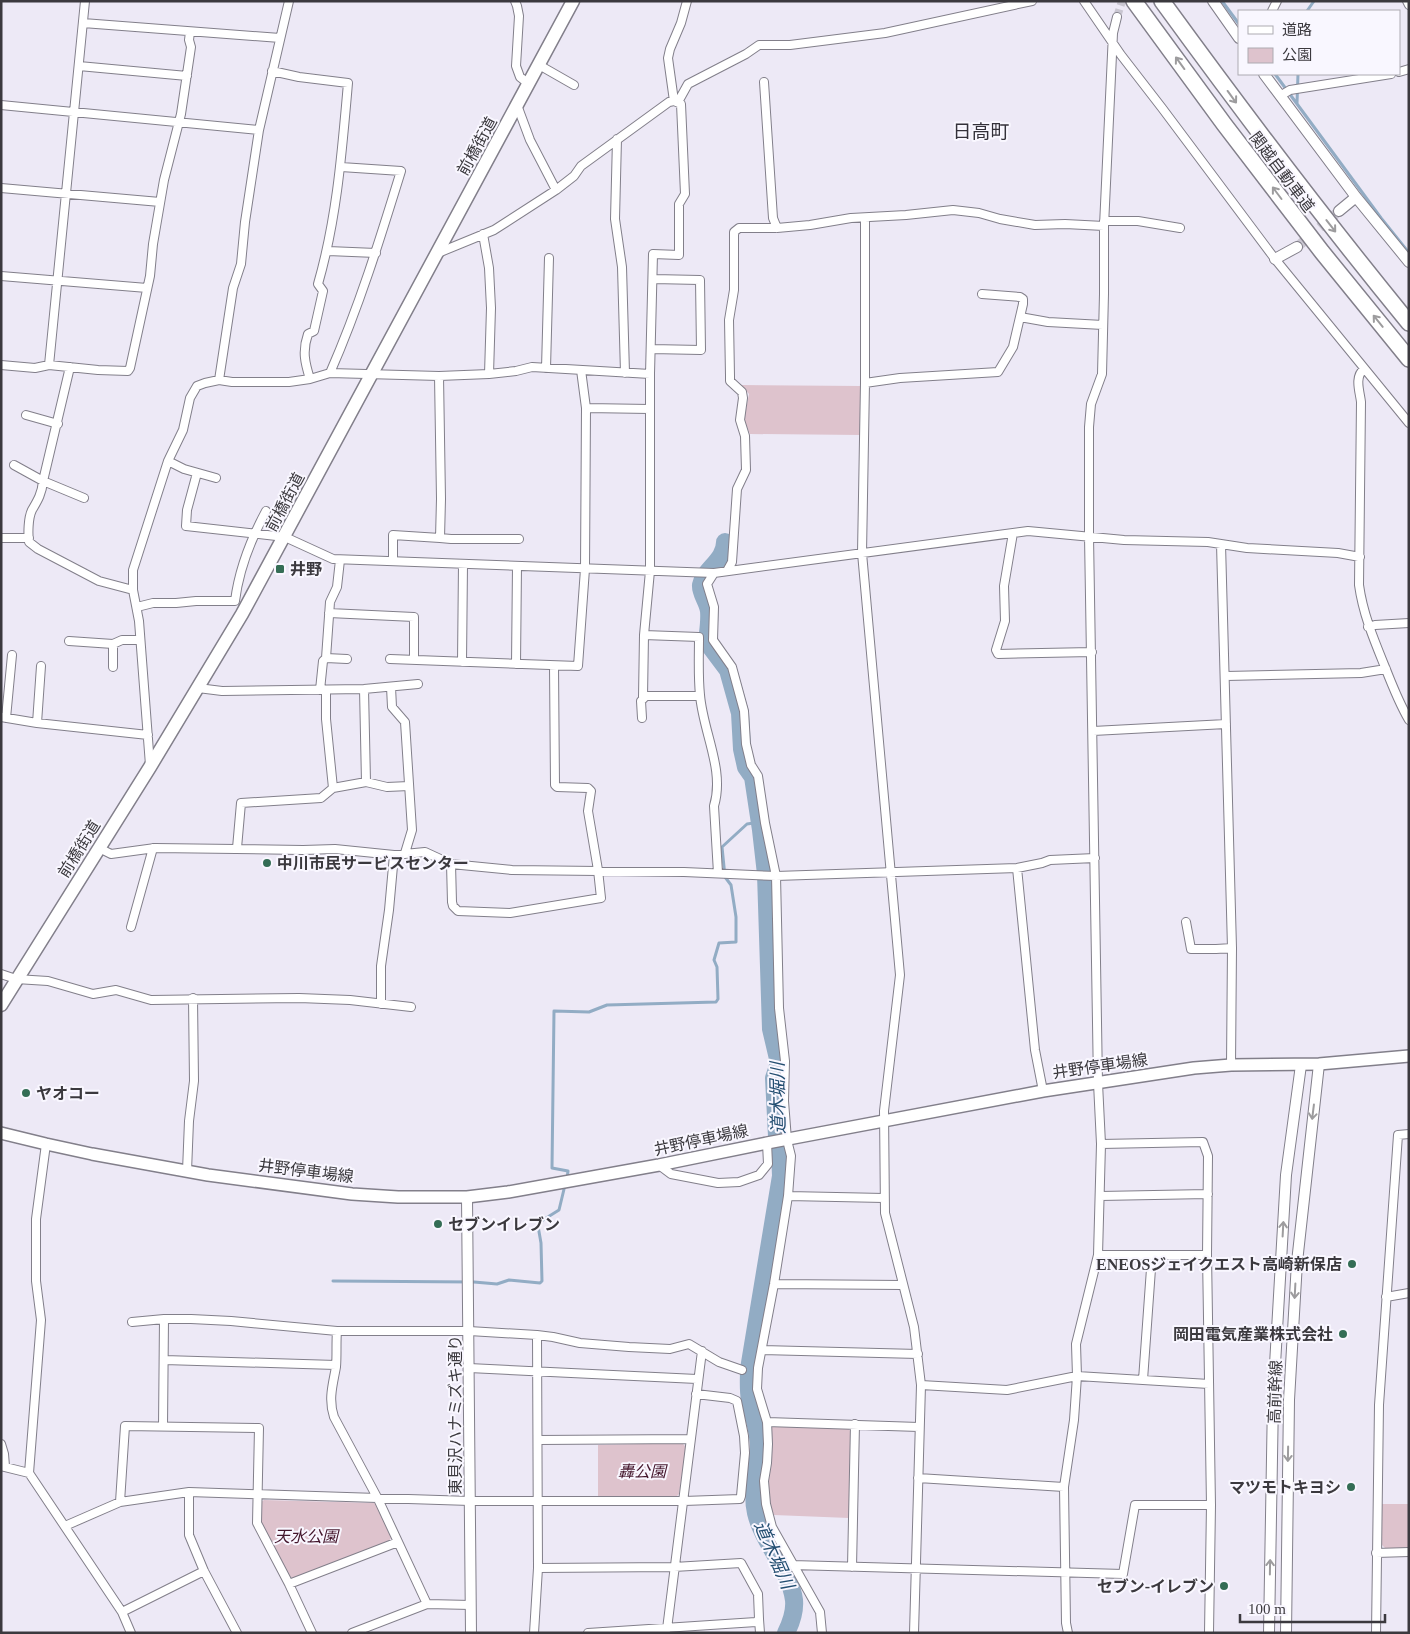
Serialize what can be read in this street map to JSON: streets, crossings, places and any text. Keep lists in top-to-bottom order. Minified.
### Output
{"streets":{"highway":["関越自動車道"],"main road":["前橋街道","井野停車場線"],"street":["高前幹線","東貝沢ハナミズキ通り"]},"crossings":[["井野停車場線","高前幹線"],["井野停車場線","東貝沢ハナミズキ通り"]],"districts":["日高町"],"water":["道木堀川"],"parks":["轟公園","天水公園"],"places":{"transit":["井野"],"other":["中川市民サービスセンター","ヤオコー","セブンイレブン","ENEOSジェイクエスト高崎新保店","岡田電気産業株式会社","マツモトキヨシ","セブン-イレブン"]},"legend":["道路","公園"],"scale_bar":"100 m"}
